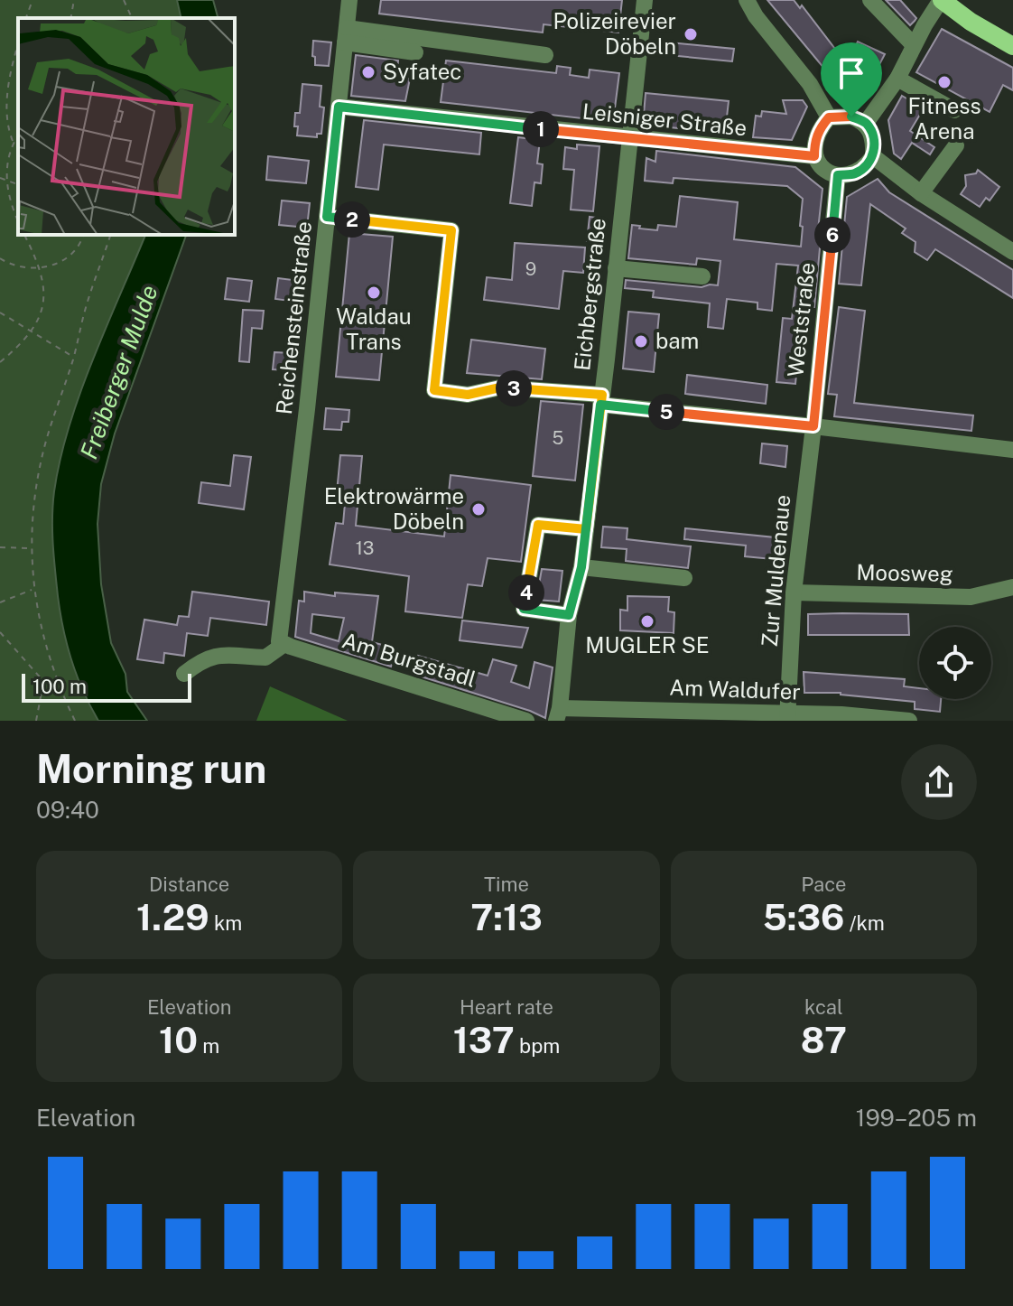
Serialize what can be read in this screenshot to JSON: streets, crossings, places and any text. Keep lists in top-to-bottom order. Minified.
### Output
{"streets":{"street":["Leisniger Straße","Eichbergstraße","Reichensteinstraße","Weststraße","Zur Muldenaue","Moosweg","Am Burgstadl","Am Waldufer"]},"crossings":[["Leisniger Straße","Eichbergstraße"],["Leisniger Straße","Reichensteinstraße"],["Leisniger Straße","Weststraße"],["Eichbergstraße","Am Waldufer"],["Reichensteinstraße","Am Burgstadl"],["Weststraße","Zur Muldenaue"],["Zur Muldenaue","Moosweg"],["Zur Muldenaue","Am Waldufer"]],"water":["Freiberger Mulde"],"places":["Polizeirevier Döbeln","Syfatec","Fitness Arena","Waldau Trans","bam","Elektrowärme Döbeln","MUGLER SE"],"house_numbers":["9","5","13"],"scale_bar":"100 m","page":{"pins":["1","2","6","3","5","4"],"scale":"100 m","heading":["Morning run","09:40"],"stats":[["Distance","1.29 km"],["Time","7:13"],["Pace","5:36 /km"],["Elevation","10 m"],["Heart rate","137 bpm"],["kcal","87"]],"chart":["Elevation","199–205 m"]}}
